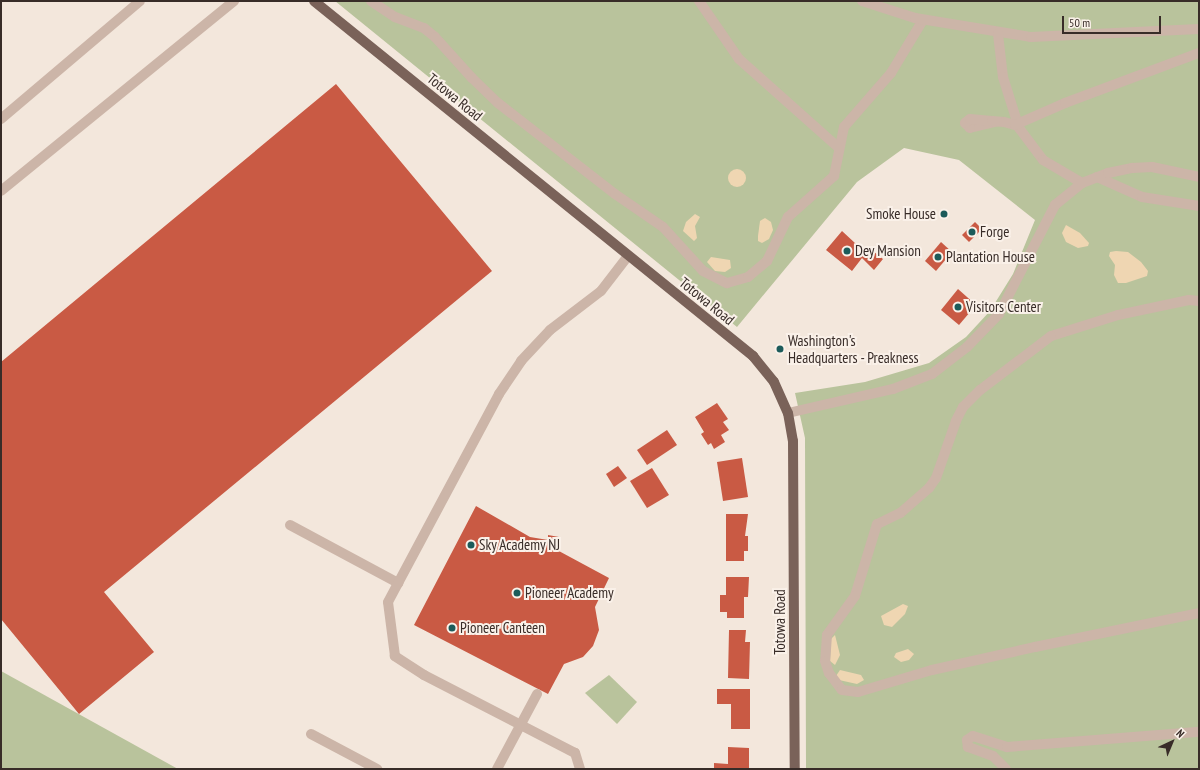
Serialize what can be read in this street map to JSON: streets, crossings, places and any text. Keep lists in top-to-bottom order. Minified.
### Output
{"streets":{"main road":["Totowa Road"]},"places":["Smoke House","Forge","Dey Mansion","Plantation House","Visitors Center","Washington's Headquarters - Preakness","Sky Academy NJ","Pioneer Academy","Pioneer Canteen"],"scale_bar":"50 m","north":"top right"}
